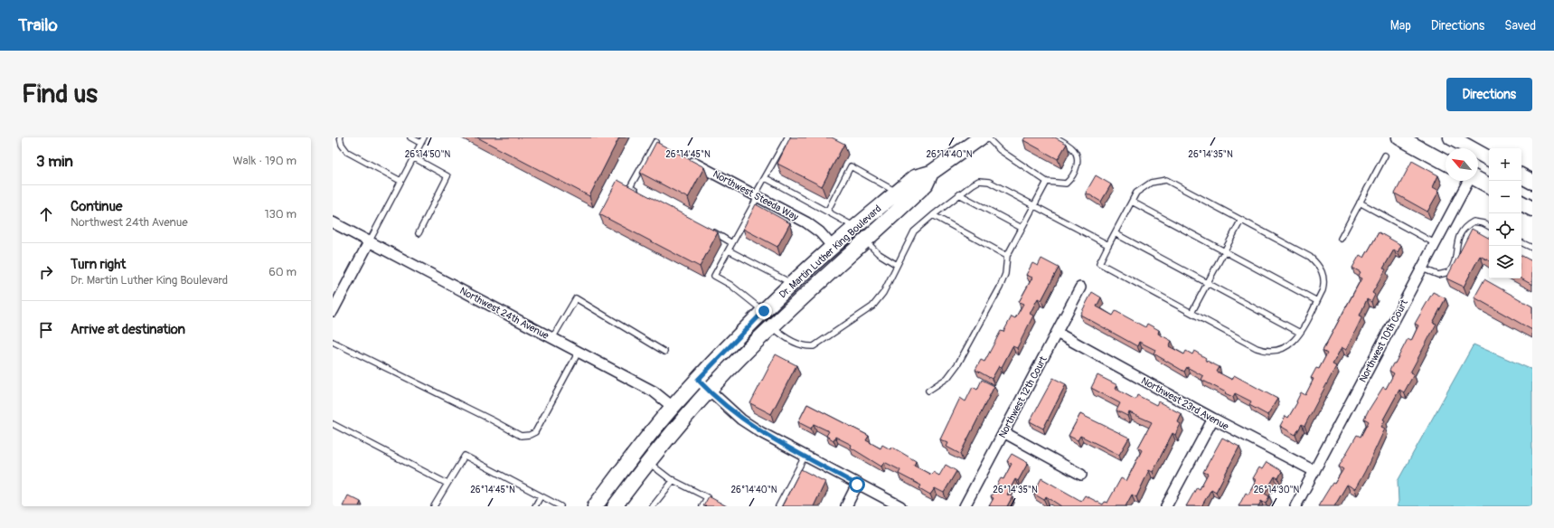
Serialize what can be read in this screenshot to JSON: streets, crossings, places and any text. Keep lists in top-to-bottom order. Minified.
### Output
{"streets":{"main road":["Dr. Martin Luther King Boulevard"],"street":["Northwest Steeda Way","Northwest 24th Avenue","Northwest 10th Court","Northwest 12th Court","Northwest 23rd Avenue"]},"crossings":[["Northwest Steeda Way","Dr. Martin Luther King Boulevard"],["Dr. Martin Luther King Boulevard","Northwest 24th Avenue"],["Northwest 10th Court","Northwest 23rd Avenue"],["Northwest 12th Court","Northwest 23rd Avenue"]],"north":"top left","page":{"header":"Trailo","nav":["Map","Directions","Saved"],"buttons":"Directions","title":"Find us","heading":["3 min","Walk · 190 m"],"map_buttons":["+","−"],"list":[["Continue","Northwest 24th Avenue","130 m"],["Turn right","Dr. Martin Luther King Boulevard","60 m"],"Arrive at destination"]},"coordinates":["26°14'50\"N","26°14'45\"N","26°14'40\"N","26°14'35\"N","26°14'30\"N"]}
